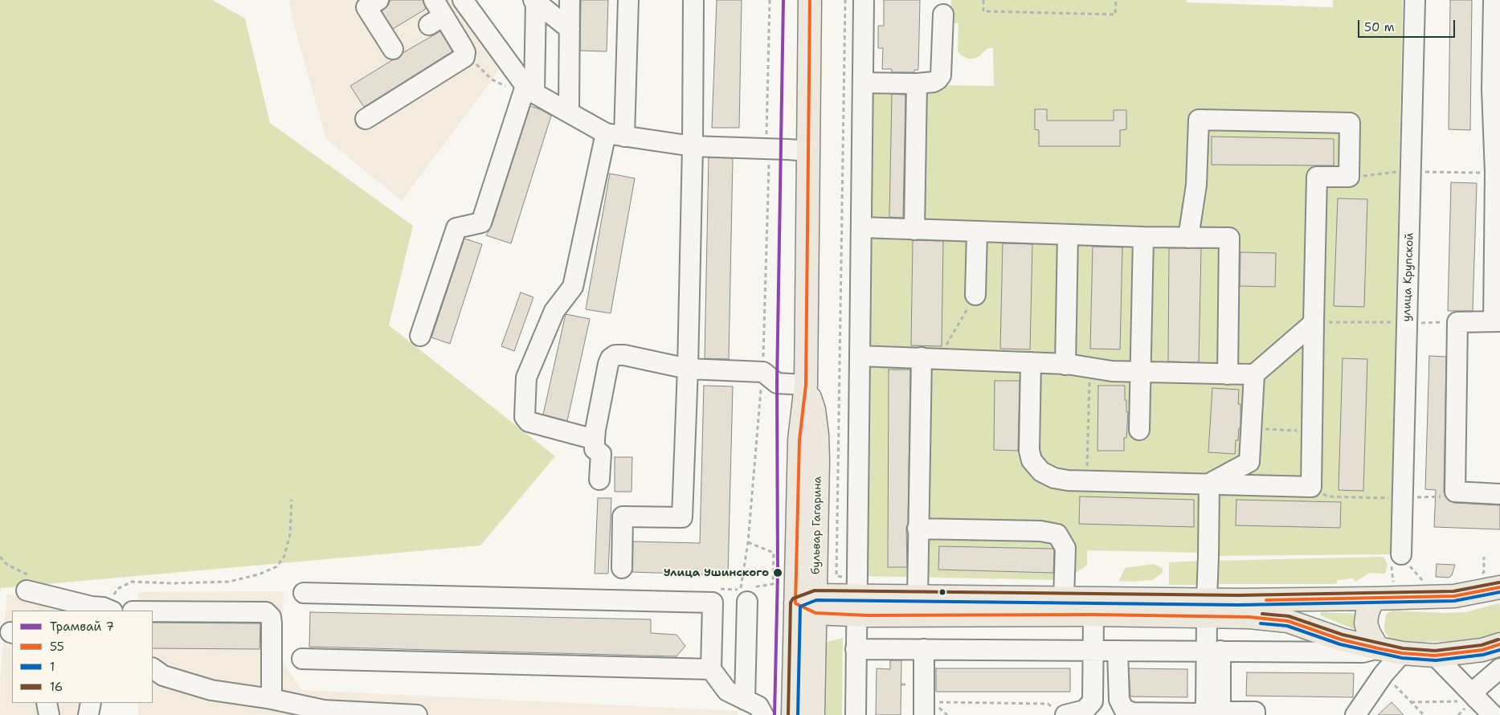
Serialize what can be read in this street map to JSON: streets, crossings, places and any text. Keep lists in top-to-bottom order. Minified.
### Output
{"streets":{"main road":["бульвар Гагарина"],"street":["улица Крупской"]},"places":["Улица Ушинского"],"lines":["tram line 7","transit line 55","transit line 16","transit line 1"],"legend":["Трамвай 7","55","1","16"],"scale_bar":"50 m"}
